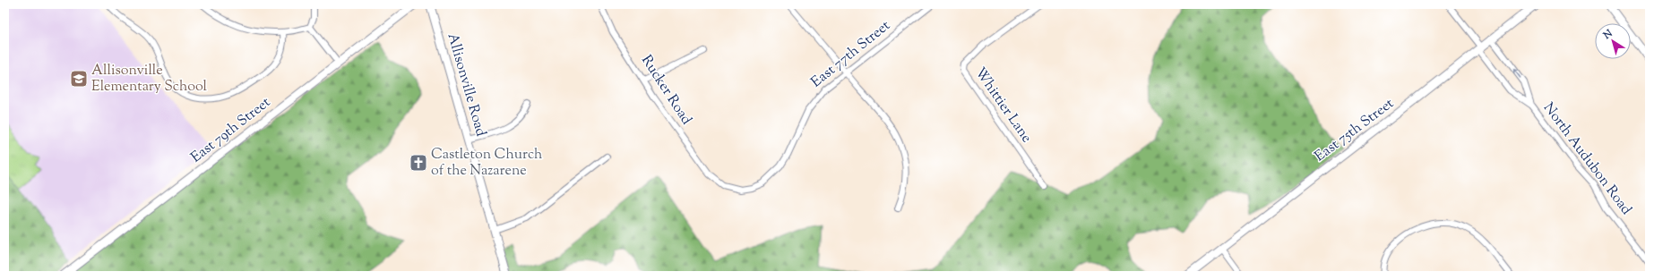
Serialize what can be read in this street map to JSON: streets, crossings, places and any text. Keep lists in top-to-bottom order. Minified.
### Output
{"streets":{"street":["East 77th Street","Allisonville Road","Rucker Road","Whittier Lane","East 79th Street","East 75th Street","North Audubon Road"]},"crossings":[["East 77th Street","Rucker Road"],["East 75th Street","North Audubon Road"]],"places":{"school or university":["Allisonville Elementary School"],"church":["Castleton Church of the Nazarene"]},"north":"top left"}
